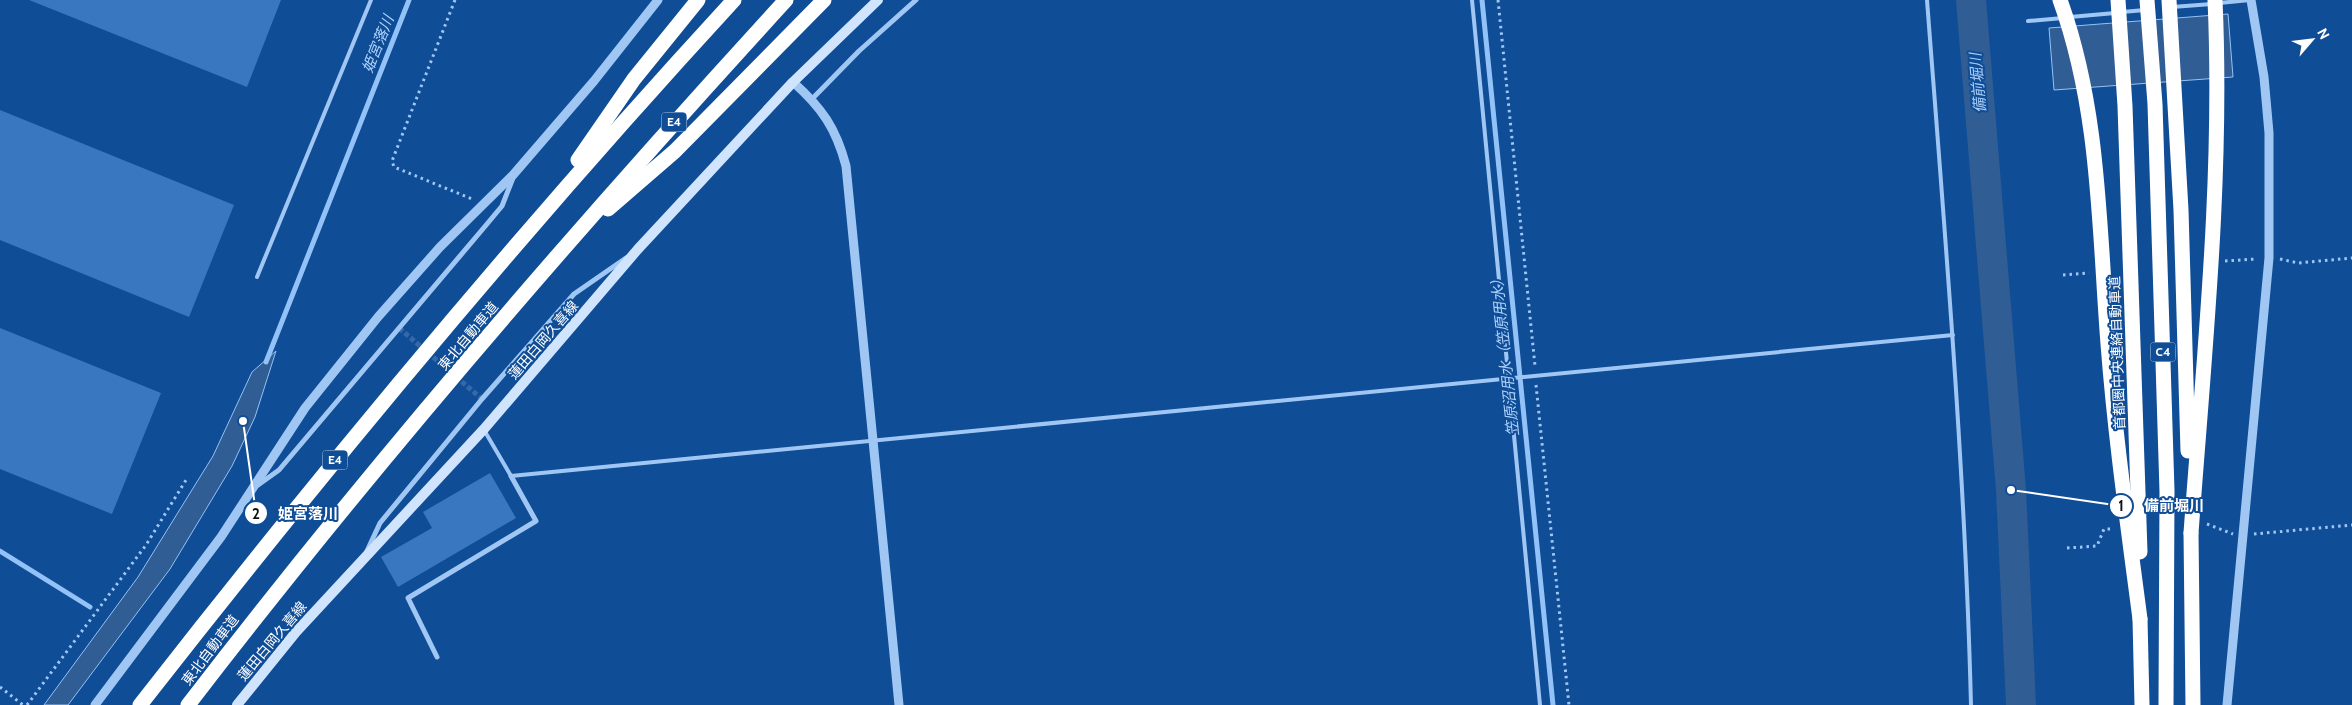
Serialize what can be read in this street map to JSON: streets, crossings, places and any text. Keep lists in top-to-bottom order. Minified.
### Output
{"streets":{"highway":["E4","東北自動車道","C4","首都圏中央連絡自動車道"],"main road":["蓮田白岡久喜線"]},"water":["姫宮落川","備前堀川","笠原沼用水（笠原用水）"],"places":["姫宮落川","備前堀川"],"north":"top right"}
